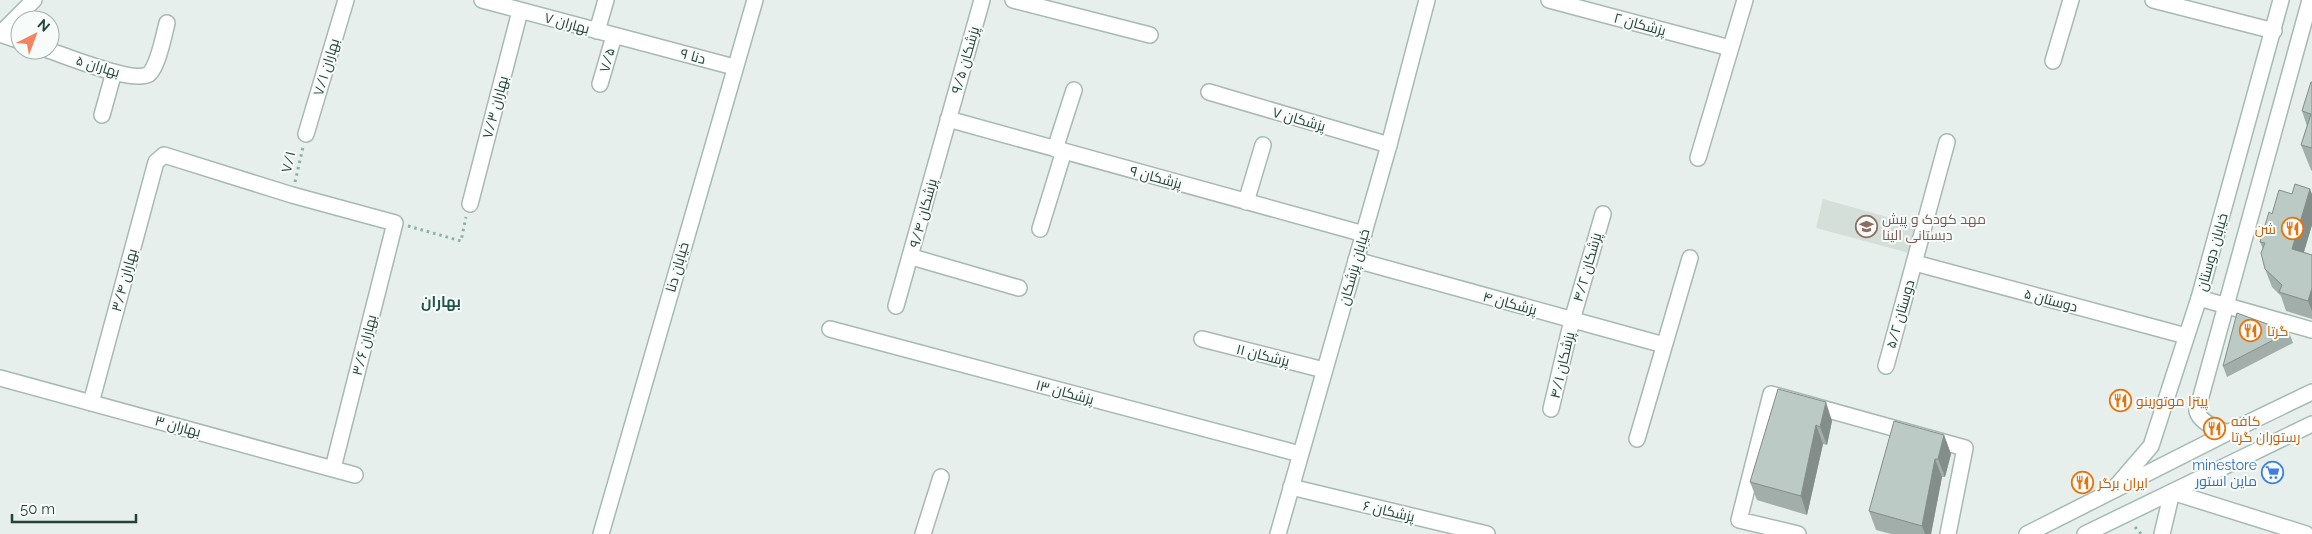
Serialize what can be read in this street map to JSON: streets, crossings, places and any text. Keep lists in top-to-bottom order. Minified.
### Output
{"streets":{"street":["۷ بهاران","۲ پزشکان","۹ دنا","۷/۵","۹/۵ پزشکان","۵ بهاران","۷/۱ بهاران","۷/۳ بهاران","۷ پزشکان","۹ پزشکان","۹/۴ پزشکان","خیابان دوستان","خیابان دنا","خیابان پزشکان","۴/۲ پزشکان","۳/۴ بهاران","۵ دوستان","۴ پزشکان","۵/۲ دوستان","۳/۶ بهاران","۱۱ پزشکان","۴/۱ پزشکان","۱۳ پزشکان","۳ بهاران","۶ پزشکان"],"path":["۷/۱"]},"crossings":[["۷ بهاران","۹ دنا"],["۷ بهاران","۷/۵"],["۷ بهاران","۷/۳ بهاران"],["۹ دنا","خیابان دنا"],["۹/۵ پزشکان","۹ پزشکان"],["۹/۵ پزشکان","۹/۴ پزشکان"],["۷/۱ بهاران","۷/۱"],["۷ پزشکان","خیابان پزشکان"],["۷/۱","۳/۴ بهاران"],["۹ پزشکان","۹/۴ پزشکان"],["۹ پزشکان","خیابان پزشکان"],["خیابان دوستان","۵ دوستان"],["خیابان پزشکان","۴ پزشکان"],["خیابان پزشکان","۱۱ پزشکان"],["خیابان پزشکان","۱۳ پزشکان"],["خیابان پزشکان","۶ پزشکان"],["۴/۲ پزشکان","۴ پزشکان"],["۴/۲ پزشکان","۴/۱ پزشکان"],["۳/۴ بهاران","۳ بهاران"],["۵ دوستان","۵/۲ دوستان"],["۴ پزشکان","۴/۱ پزشکان"],["۳/۶ بهاران","۳ بهاران"]],"districts":["بهاران"],"places":{"school or university":["مهد کودک و پیش دبستانی الینا"],"restaurant":["شن","گرتا","پیتزا موتورینو","کافه رستوران گرتا","ایران برگر"],"supermarket":["minestore ماین استور"]},"scale_bar":"50 m","north":"top right"}
